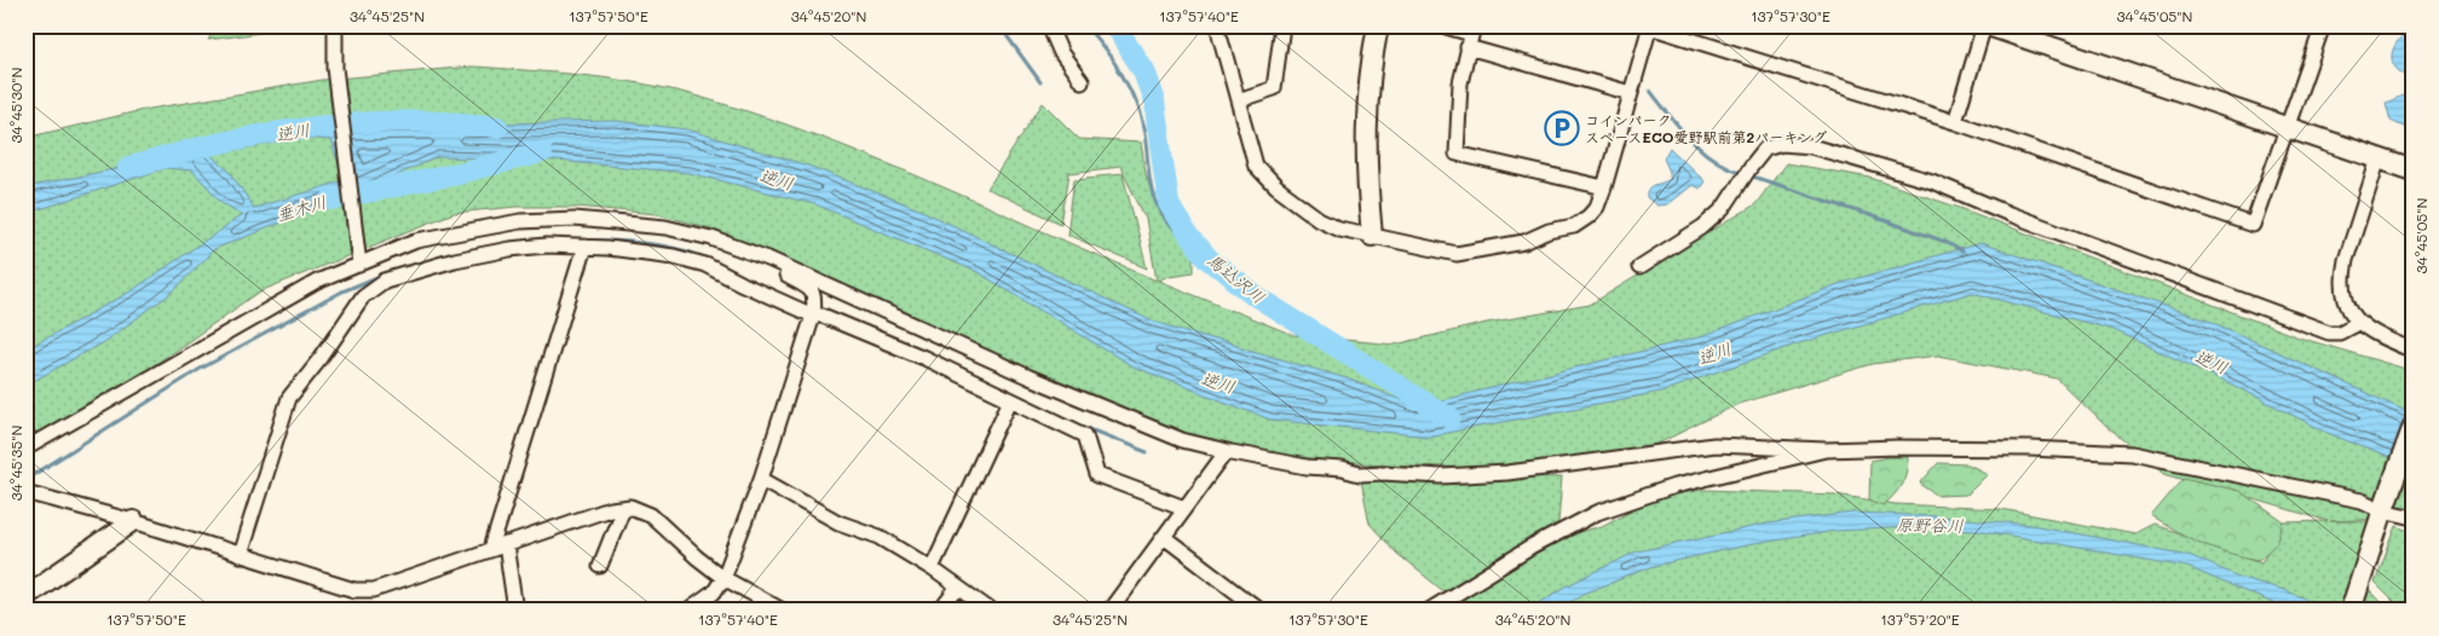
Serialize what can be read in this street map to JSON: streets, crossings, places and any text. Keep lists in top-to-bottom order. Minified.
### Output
{"water":["逆川","垂木川","馬込沢川","原野谷川"],"places":{"parking":["コインパーク スペースECO愛野駅前第2パーキング"]},"coordinates":["34°45'25\"N","137°57'50\"E","34°45'20\"N","137°57'40\"E","137°57'30\"E","34°45'05\"N","34°45'30\"N","34°45'35\"N","137°57'20\"E"]}
